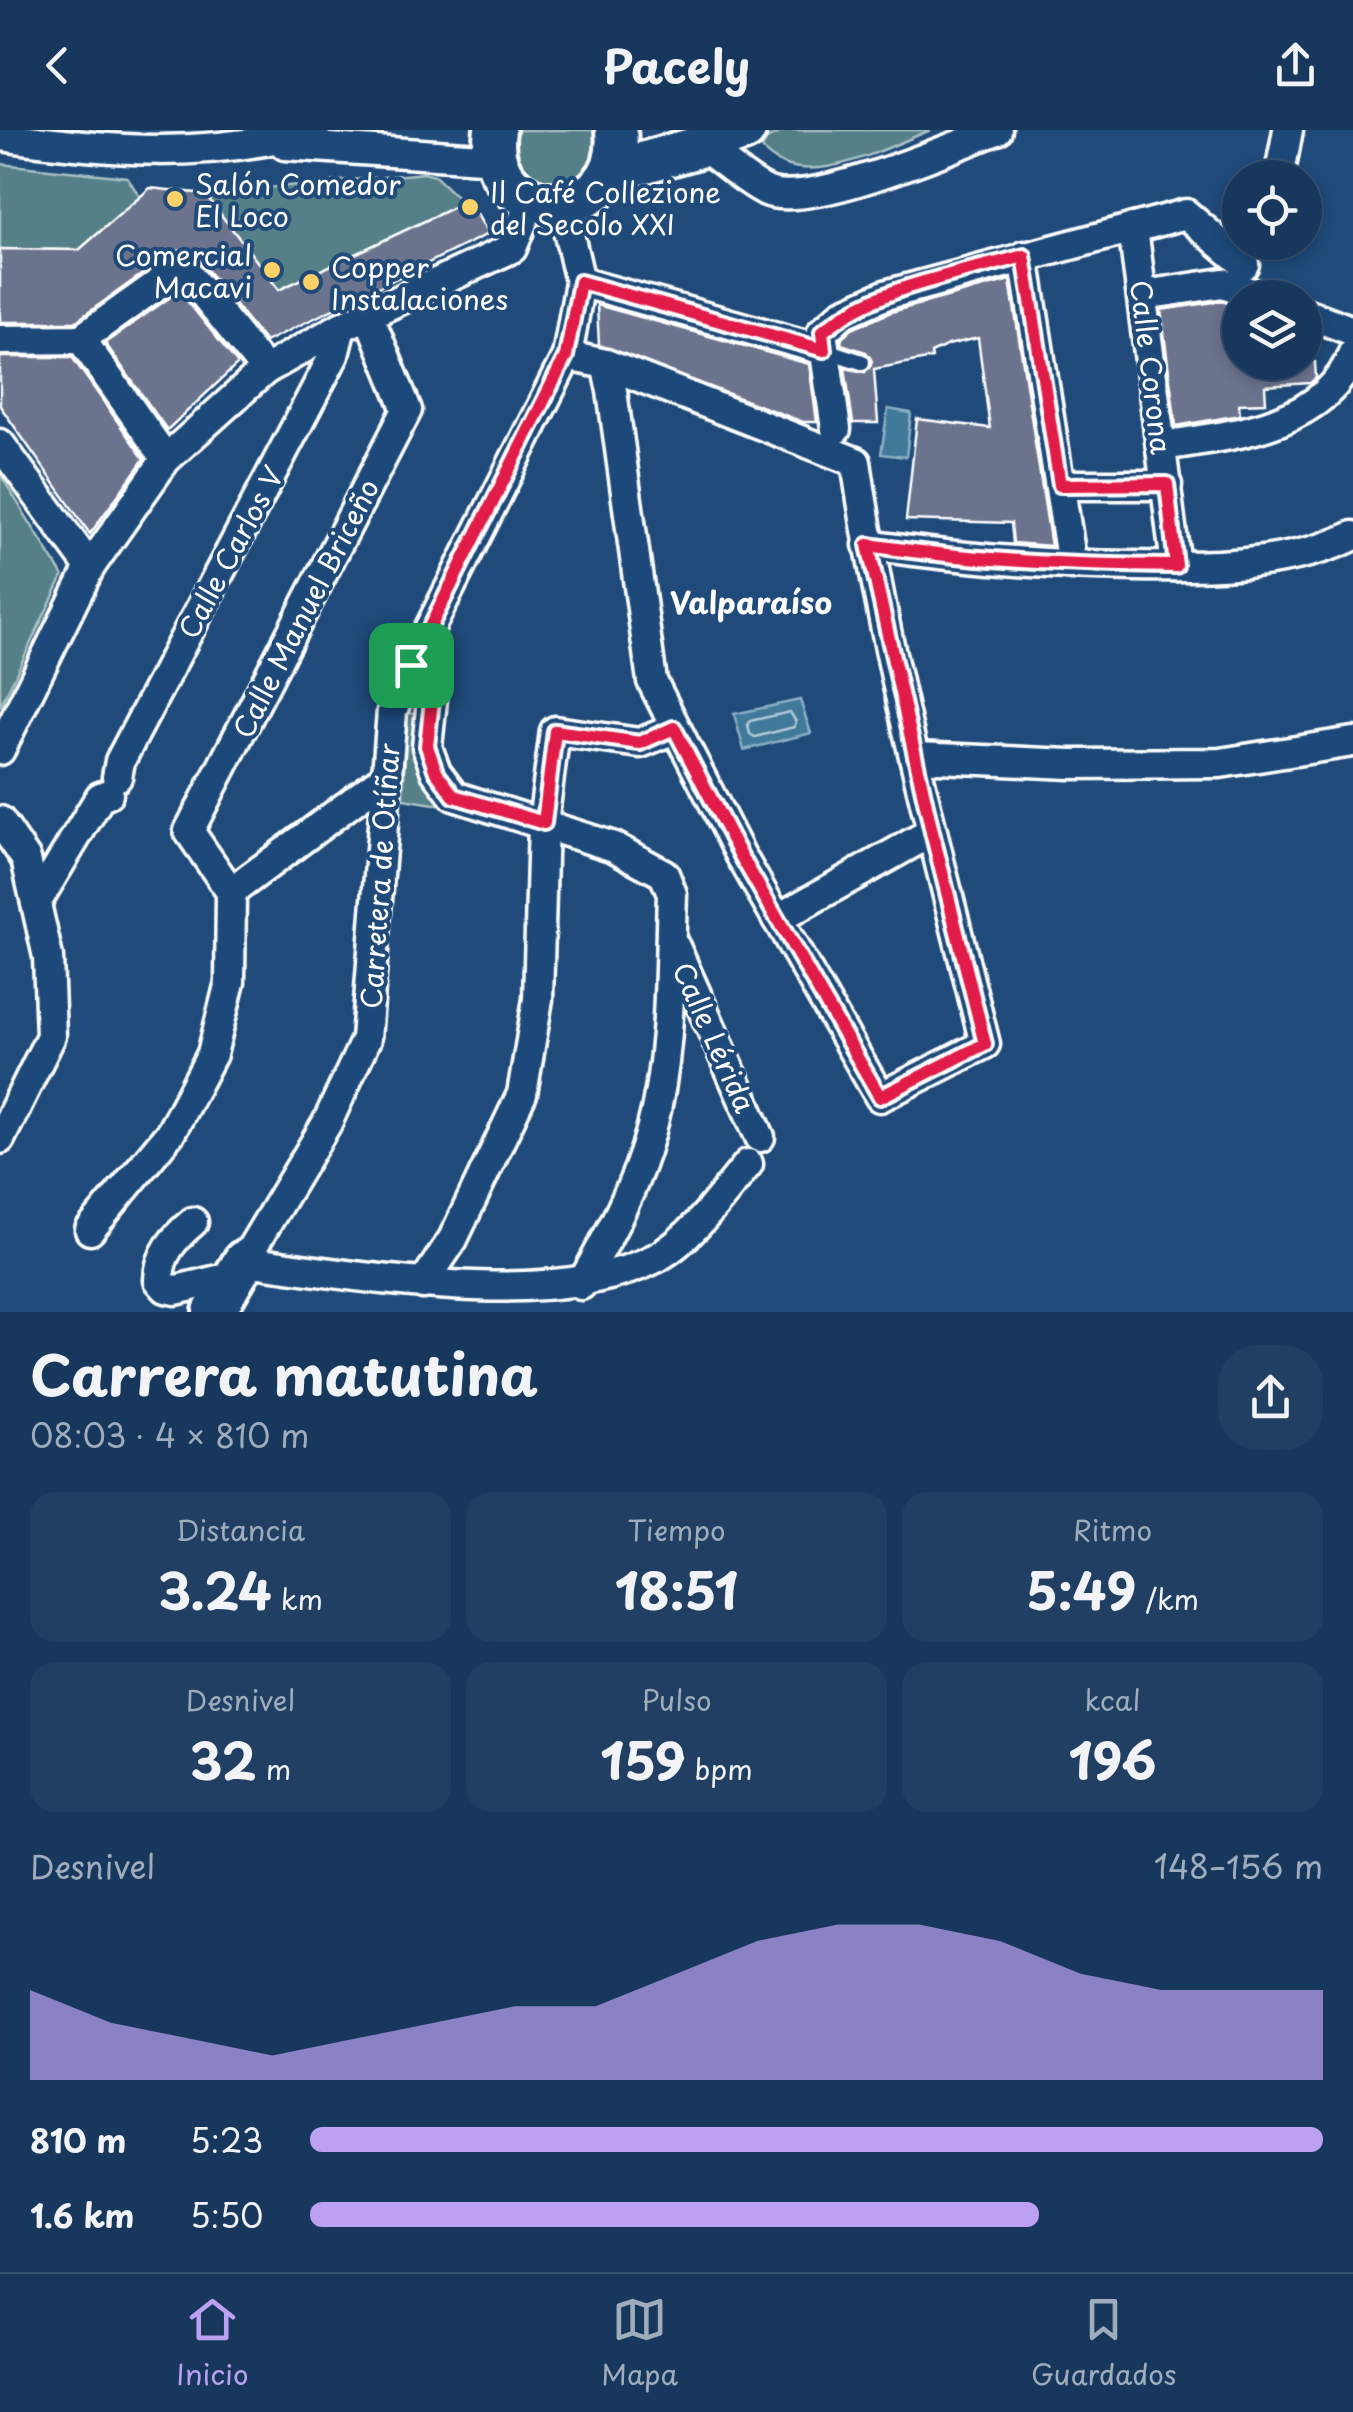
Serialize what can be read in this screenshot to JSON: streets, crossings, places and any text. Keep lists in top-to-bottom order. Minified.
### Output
{"streets":{"main road":["Carretera de Otíñar"],"street":["Calle Corona","Calle Carlos V","Calle Manuel Briceño","Calle Lérida"]},"districts":["Valparaíso"],"places":["Salón Comedor El Loco","Il Café Collezione del Secolo XXI","Comercial Macavi","Copper Instalaciones"],"page":{"header":"Pacely","heading":["Carrera matutina","08:03 · 4 × 810 m"],"stats":[["Distancia","3.24 km"],["Tiempo","18:51"],["Ritmo","5:49 /km"],["Desnivel","32 m"],["Pulso","159 bpm"],["kcal","196"]],"chart":["Desnivel","148–156 m"],"list":[{"name":"810 m","note":"5:23"},{"name":"1.6 km","note":"5:50"}],"tabs":["Inicio","Mapa","Guardados"]}}
